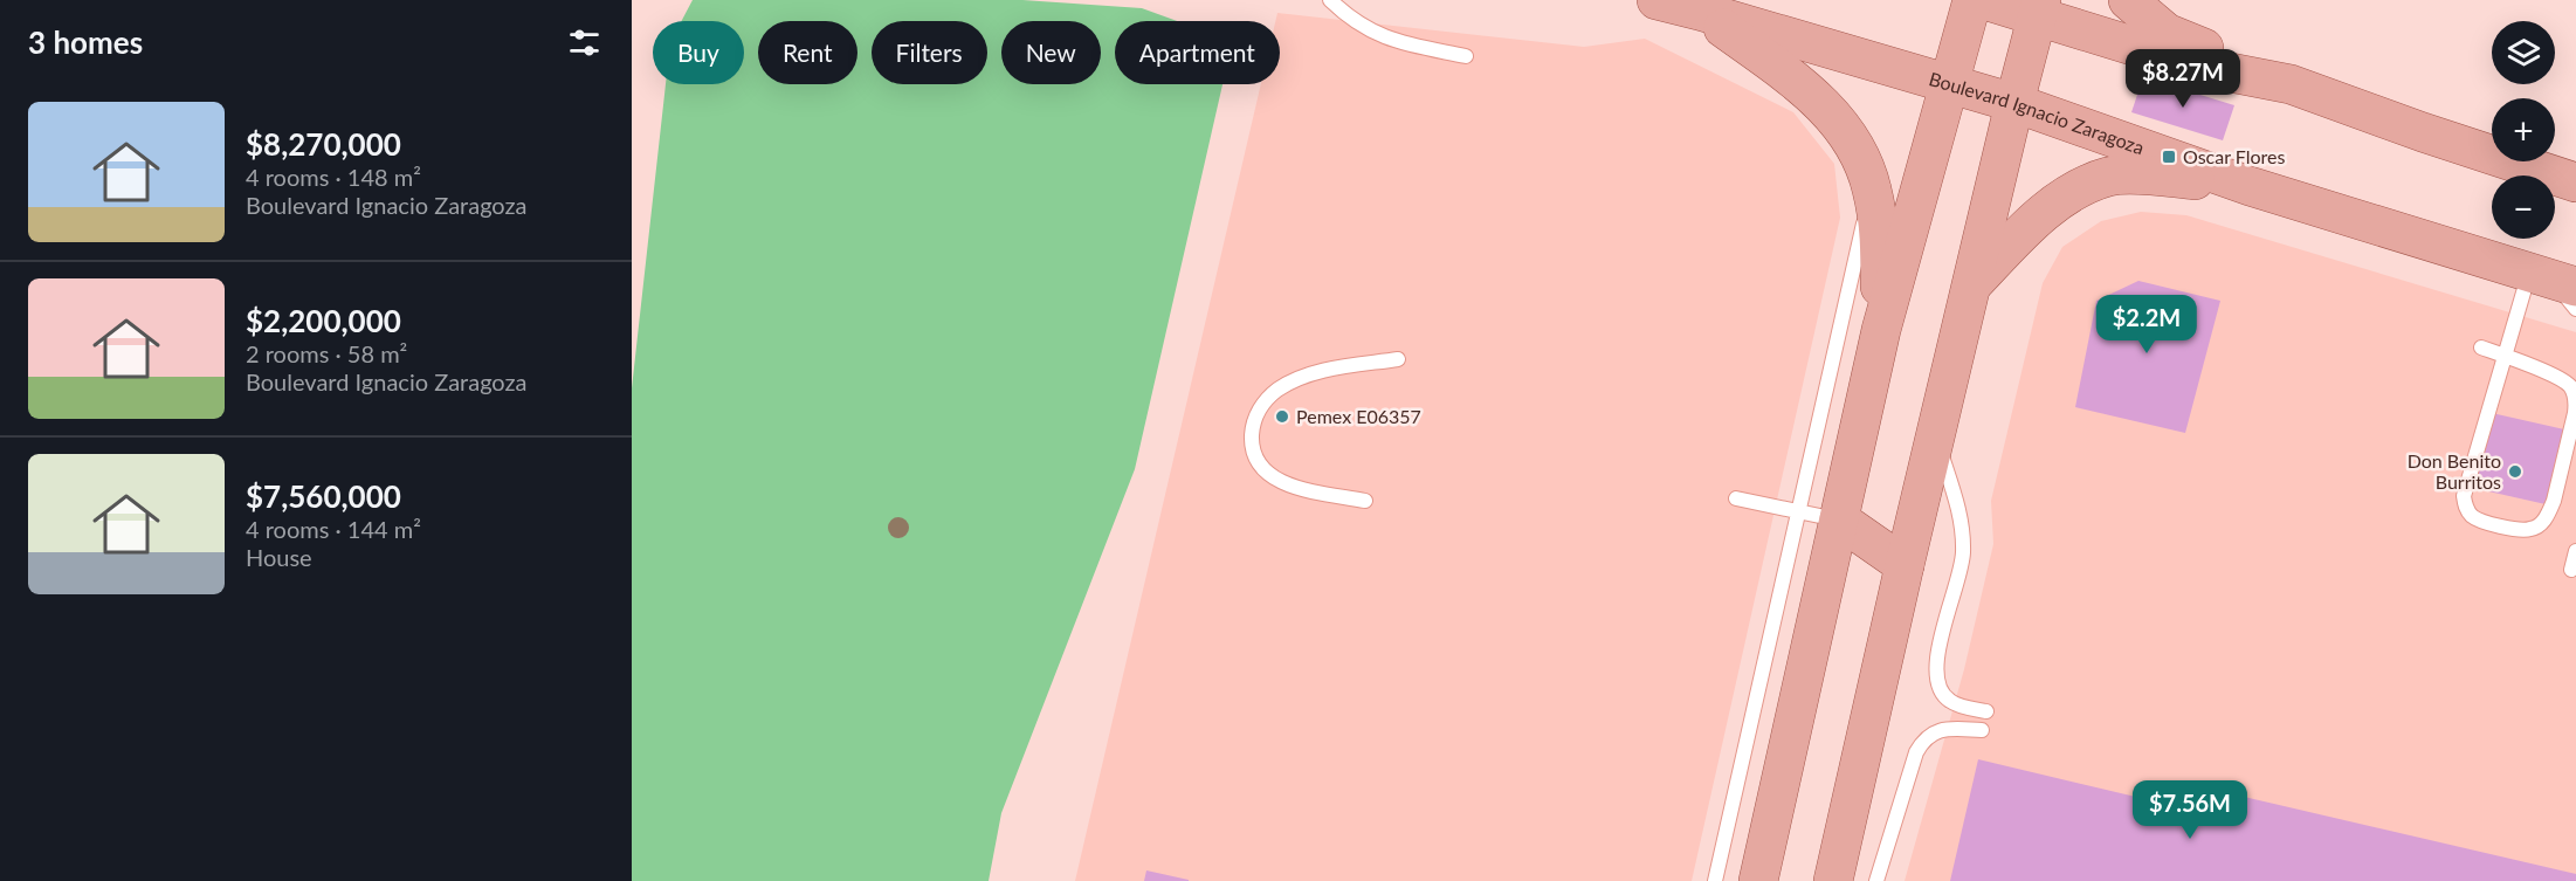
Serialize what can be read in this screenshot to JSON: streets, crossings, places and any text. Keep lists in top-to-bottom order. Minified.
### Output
{"streets":{"main road":["Boulevard Ignacio Zaragoza"]},"places":{"transit":["Oscar Flores"],"other":["Pemex E06357","Don Benito Burritos"]},"page":{"heading":"3 homes","map_buttons":["+","−"],"chip":["Buy","Rent","Filters","New","Apartment"],"price":["$8.27M","$2.2M","$7.56M"],"list":[{"name":"$8,270,000","note":"4 rooms · 148 m² · Boulevard Ignacio Zaragoza"},{"name":"$2,200,000","note":"2 rooms · 58 m² · Boulevard Ignacio Zaragoza"},{"name":"$7,560,000","note":"4 rooms · 144 m² · House"}]}}
